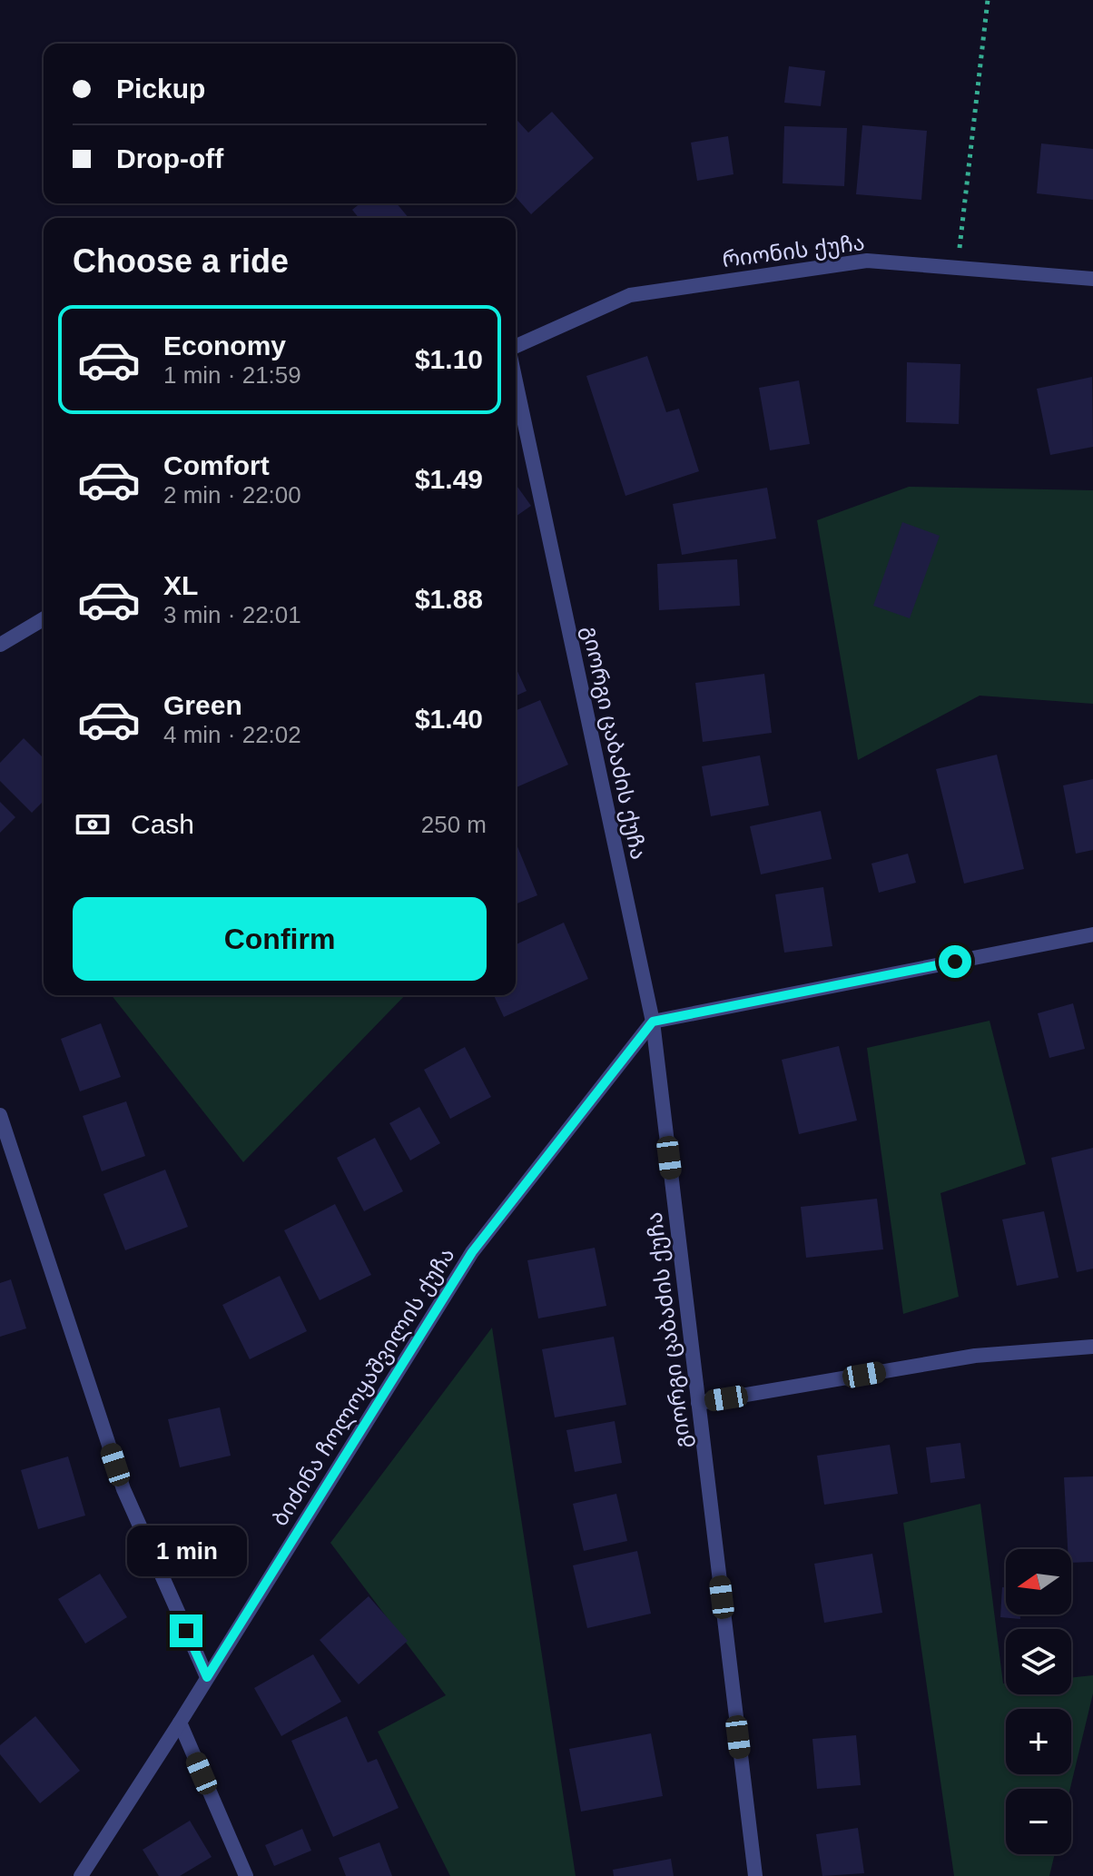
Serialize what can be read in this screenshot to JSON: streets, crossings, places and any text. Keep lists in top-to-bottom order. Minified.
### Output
{"streets":{"street":["რიონის ქუჩა","გიორგი ცაბაძის ქუჩა","ბიძინა ჩოლოყაშვილის ქუჩა"]},"crossings":[["გიორგი ცაბაძის ქუჩა","ბიძინა ჩოლოყაშვილის ქუჩა"]],"north":"left","page":{"banner":["Pickup","Drop-off"],"heading":"Choose a ride","list":[{"name":"Economy","note":"1 min · 21:59","value":"$1.10"},{"name":"Comfort","note":"2 min · 22:00","value":"$1.49"},{"name":"XL","note":"3 min · 22:01","value":"$1.88"},{"name":"Green","note":"4 min · 22:02","value":"$1.40"}],"pay":["Cash","250 m"],"buttons":"Confirm","bubble":"1 min","map_buttons":["+","−"]}}
